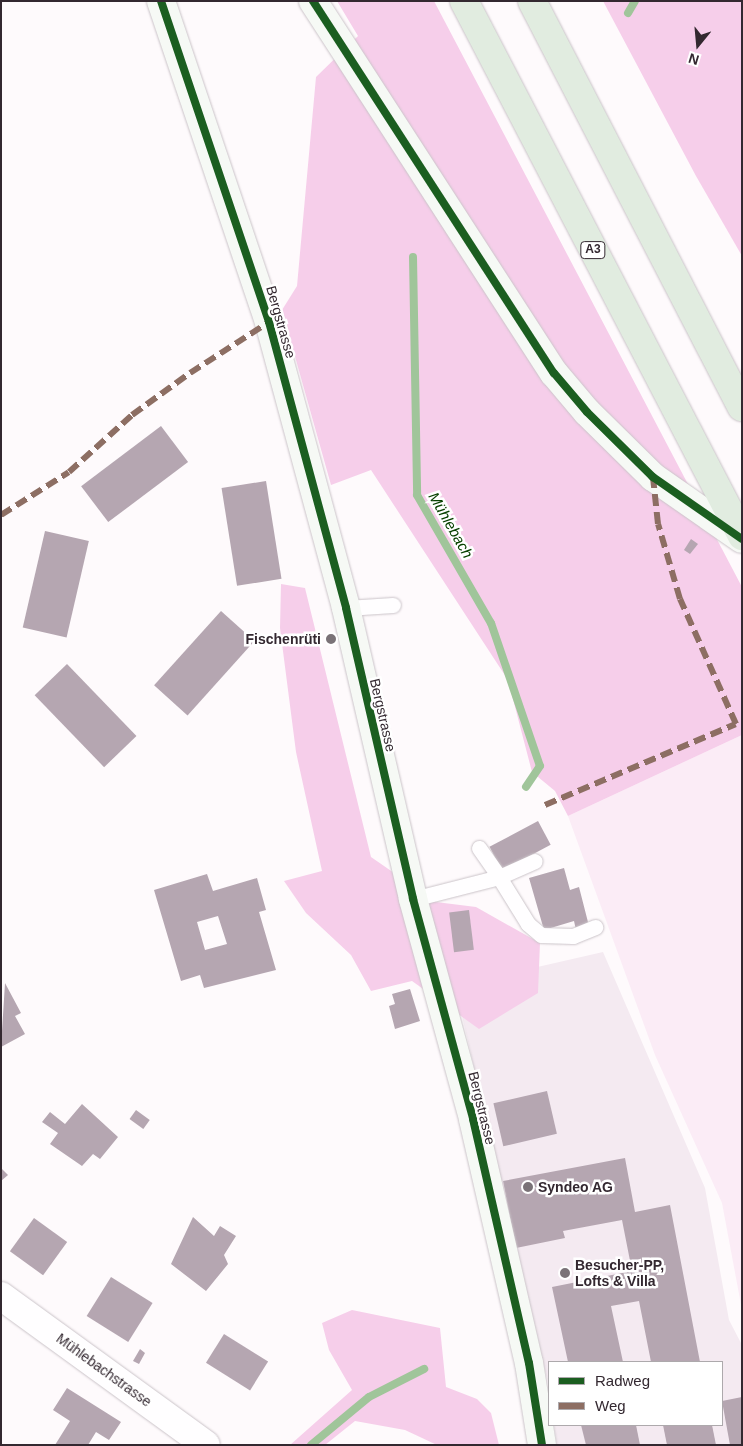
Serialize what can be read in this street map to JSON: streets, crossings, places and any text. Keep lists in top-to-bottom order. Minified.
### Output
{"streets":{"highway":["A3"],"street":["Bergstrasse","Mühlebachstrasse"]},"water":["Mühlebach"],"places":["Fischenrüti","Syndeo AG","Besucher-PP, Lofts & Villa"],"legend":["Radweg","Weg"],"north":"bottom"}
